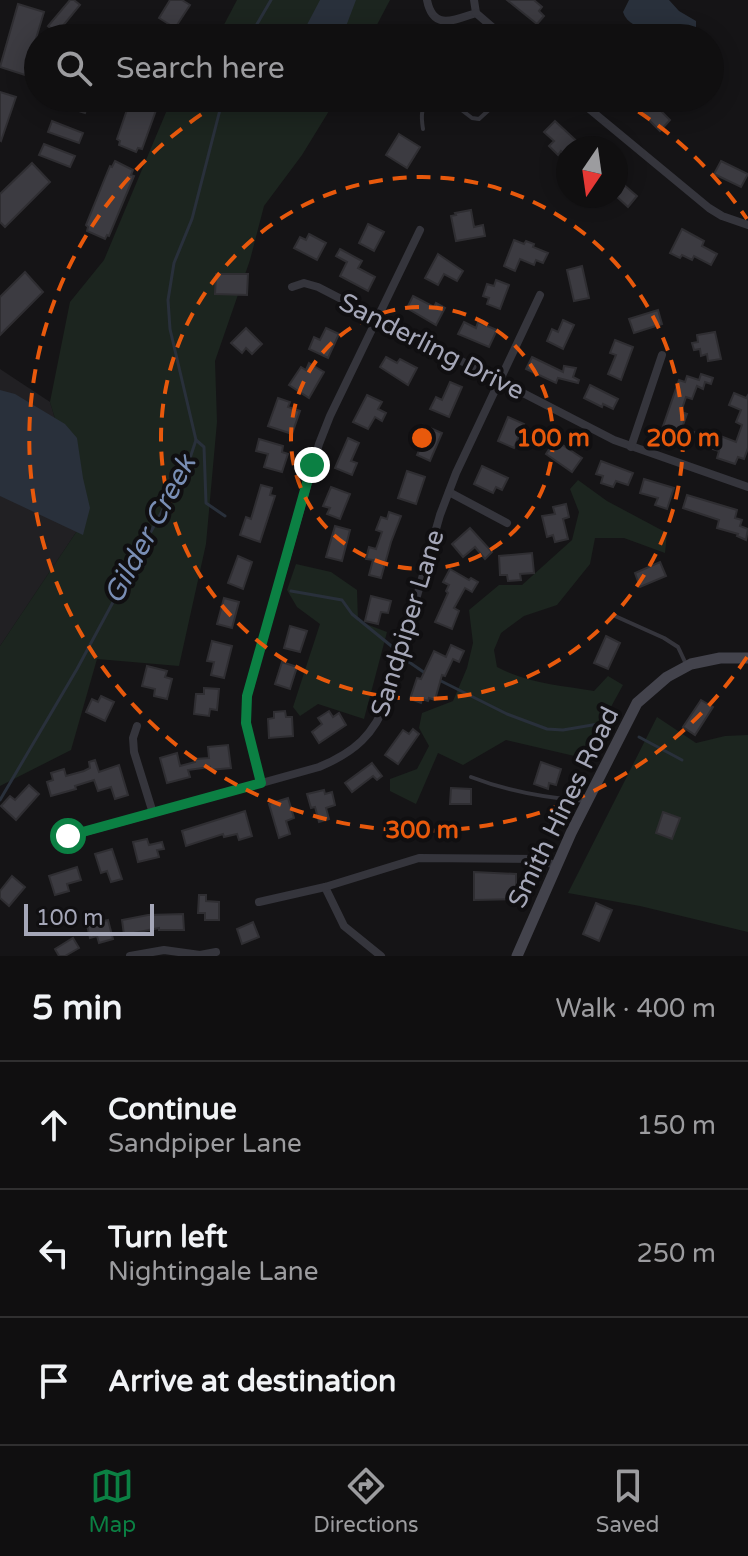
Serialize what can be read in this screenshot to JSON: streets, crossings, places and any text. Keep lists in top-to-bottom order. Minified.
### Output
{"streets":{"street":["Sanderling Drive","Sandpiper Lane","Smith Hines Road"]},"crossings":[["Sanderling Drive","Sandpiper Lane"]],"water":["Gilder Creek"],"scale_bar":"100 m","north":"bottom","page":{"search":"Search here","scale":"100 m","heading":["5 min","Walk · 400 m"],"list":[["Continue","Sandpiper Lane","150 m"],["Turn left","Nightingale Lane","250 m"],"Arrive at destination"],"nav":["Map","Directions","Saved"]},"rings":["100 m","200 m","300 m"]}
